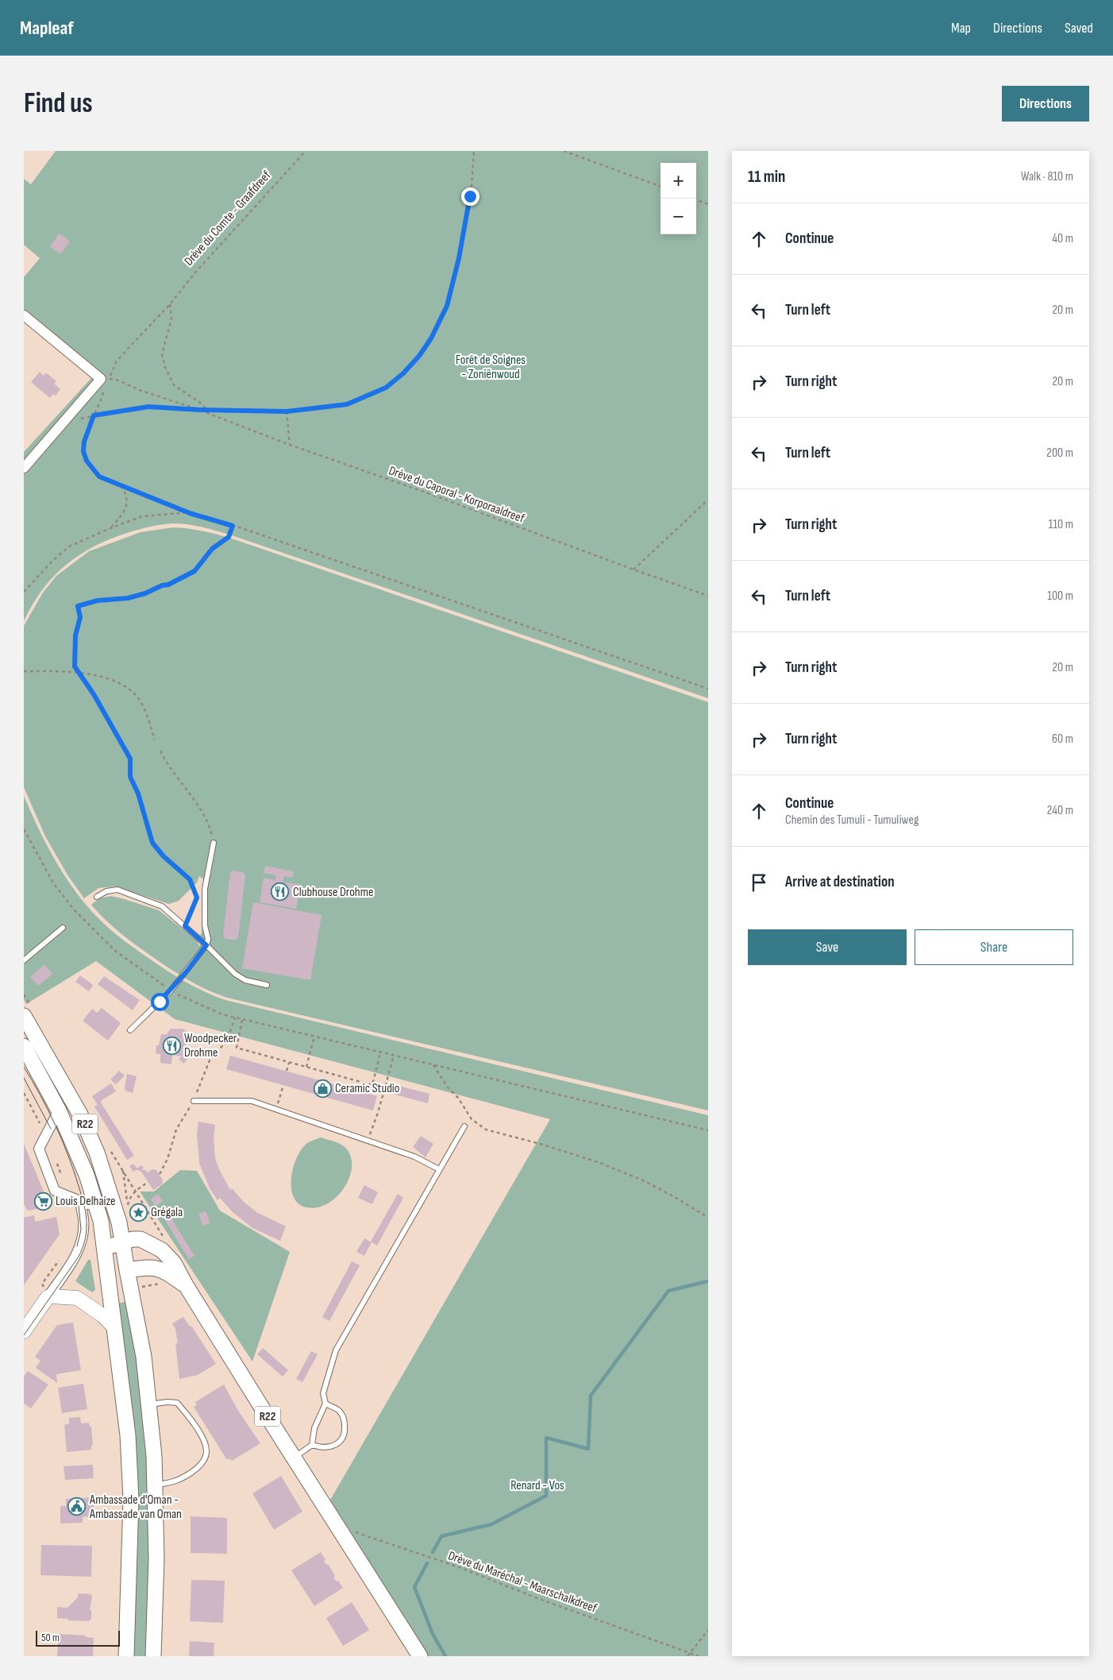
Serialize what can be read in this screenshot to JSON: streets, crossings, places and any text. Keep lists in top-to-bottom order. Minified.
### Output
{"streets":{"main road":["R22"],"path":["Drève du Comte - Graafdreef","Drève du Caporal - Korporaaldreef","Drève du Maréchal - Maarschalkdreef"]},"crossings":[["R22","Drève du Maréchal - Maarschalkdreef"]],"parks":["Forêt de Soignes - Zoniënwoud","Renard - Vos"],"places":{"restaurant":["Clubhouse Drohme","Woodpecker Drohme"],"shop":["Ceramic Studio"],"supermarket":["Louis Delhaize"],"place":["Grégala"],"public building":["Ambassade d'Oman - Ambassade van Oman"]},"scale_bar":"50 m","page":{"header":"Mapleaf","nav":["Map","Directions","Saved"],"buttons":["Directions",["Save","Share"]],"title":"Find us","heading":["11 min","Walk · 810 m"],"map_buttons":["+","−"],"list":[["Continue","40 m"],["Turn left","20 m"],["Turn right","20 m"],["Turn left","200 m"],["Turn right","110 m"],["Turn left","100 m"],["Turn right","20 m"],["Turn right","60 m"],["Continue","Chemin des Tumuli - Tumuliweg","240 m"],"Arrive at destination"],"scale":"50 m"}}
